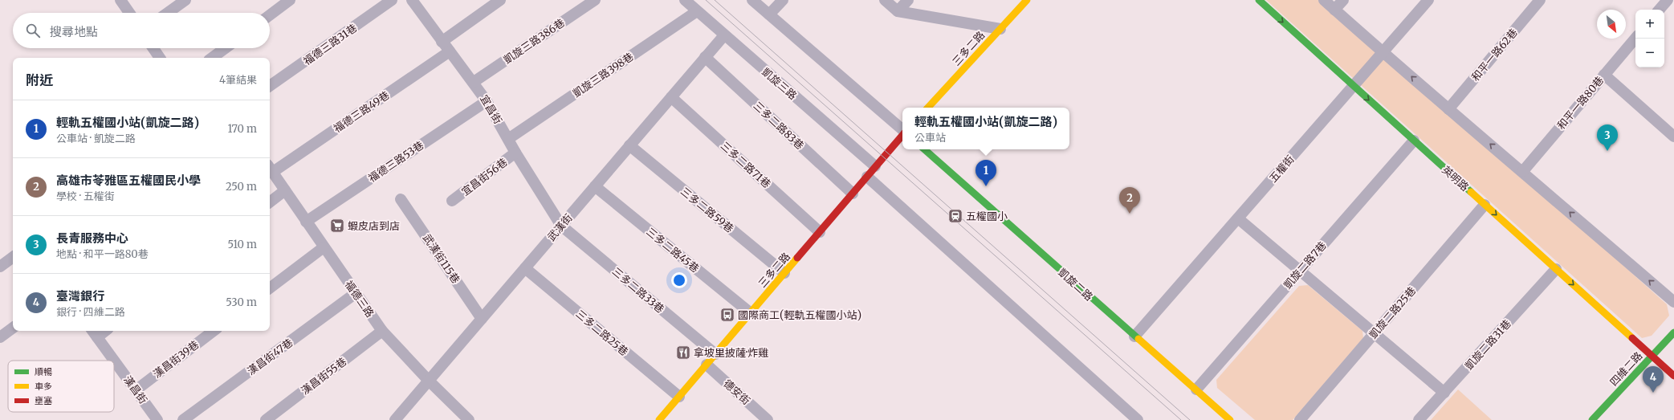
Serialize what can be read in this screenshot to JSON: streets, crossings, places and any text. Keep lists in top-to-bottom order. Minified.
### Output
{"streets":{"street":["凱旋三路386巷","福德三路31巷","三多二路","和平一路62巷","凱旋三路398巷","凱旋三路","和平一路80巷","宜昌街","福德三路49巷","三多二路83巷","福德三路53巷","三多二路71巷","五權街","宜昌街56巷","英明路","三多二路59巷","武漢街","三多二路45巷","武漢街115巷","凱旋二路7巷","凱旋二路","三多二路33巷","福德三路","凱旋二路25巷","三多二路25巷","凱旋二路31巷","漢昌街47巷","漢昌街39巷","四維二路","漢昌街55巷","漢昌街","德安街"]},"crossings":[["凱旋三路386巷","宜昌街"],["三多二路","凱旋三路"],["三多二路","三多二路83巷"],["三多二路","三多二路71巷"],["三多二路","三多二路59巷"],["三多二路","三多二路45巷"],["三多二路","三多二路33巷"],["三多二路","三多二路25巷"],["三多二路","德安街"],["凱旋三路398巷","凱旋三路"],["凱旋三路398巷","宜昌街"],["凱旋三路","武漢街"],["宜昌街","福德三路49巷"],["宜昌街","福德三路53巷"],["宜昌街","宜昌街56巷"],["宜昌街","武漢街"],["宜昌街","三多二路33巷"],["福德三路49巷","福德三路"],["三多二路83巷","武漢街"],["福德三路53巷","福德三路"],["三多二路71巷","武漢街"],["五權街","英明路"],["五權街","凱旋二路"],["英明路","凱旋二路7巷"],["英明路","凱旋二路25巷"],["英明路","凱旋二路31巷"],["英明路","四維二路"],["三多二路59巷","武漢街"],["武漢街","三多二路45巷"],["武漢街","武漢街115巷"],["武漢街","三多二路33巷"],["武漢街","福德三路"],["武漢街","三多二路25巷"],["凱旋二路7巷","凱旋二路"],["福德三路","漢昌街47巷"],["福德三路","漢昌街55巷"],["漢昌街39巷","漢昌街"]],"places":{"station":["五權國小"],"supermarket":["蝦皮店到店"],"bus stop":["國際商工(輕軌五權國小站)"],"restaurant":["拿坡里披薩‧炸雞"]},"legend":["順暢","車多","壅塞"],"north":"bottom right","page":{"map_buttons":["+","−"],"search":"搜尋地點","heading":["附近","4筆結果"],"list":[{"mark":"1","name":"輕軌五權國小站(凱旋二路)","note":"公車站 · 凱旋二路","value":"170 m"},{"mark":"2","name":"高雄市苓雅區五權國民小學","note":"學校 · 五權街","value":"250 m"},{"mark":"3","name":"長青服務中心","note":"地點 · 和平一路80巷","value":"510 m"},{"mark":"4","name":"臺灣銀行","note":"銀行 · 四維二路","value":"530 m"}],"popup":["輕軌五權國小站(凱旋二路)","公車站"],"pins":["3","1","2","4"]}}
